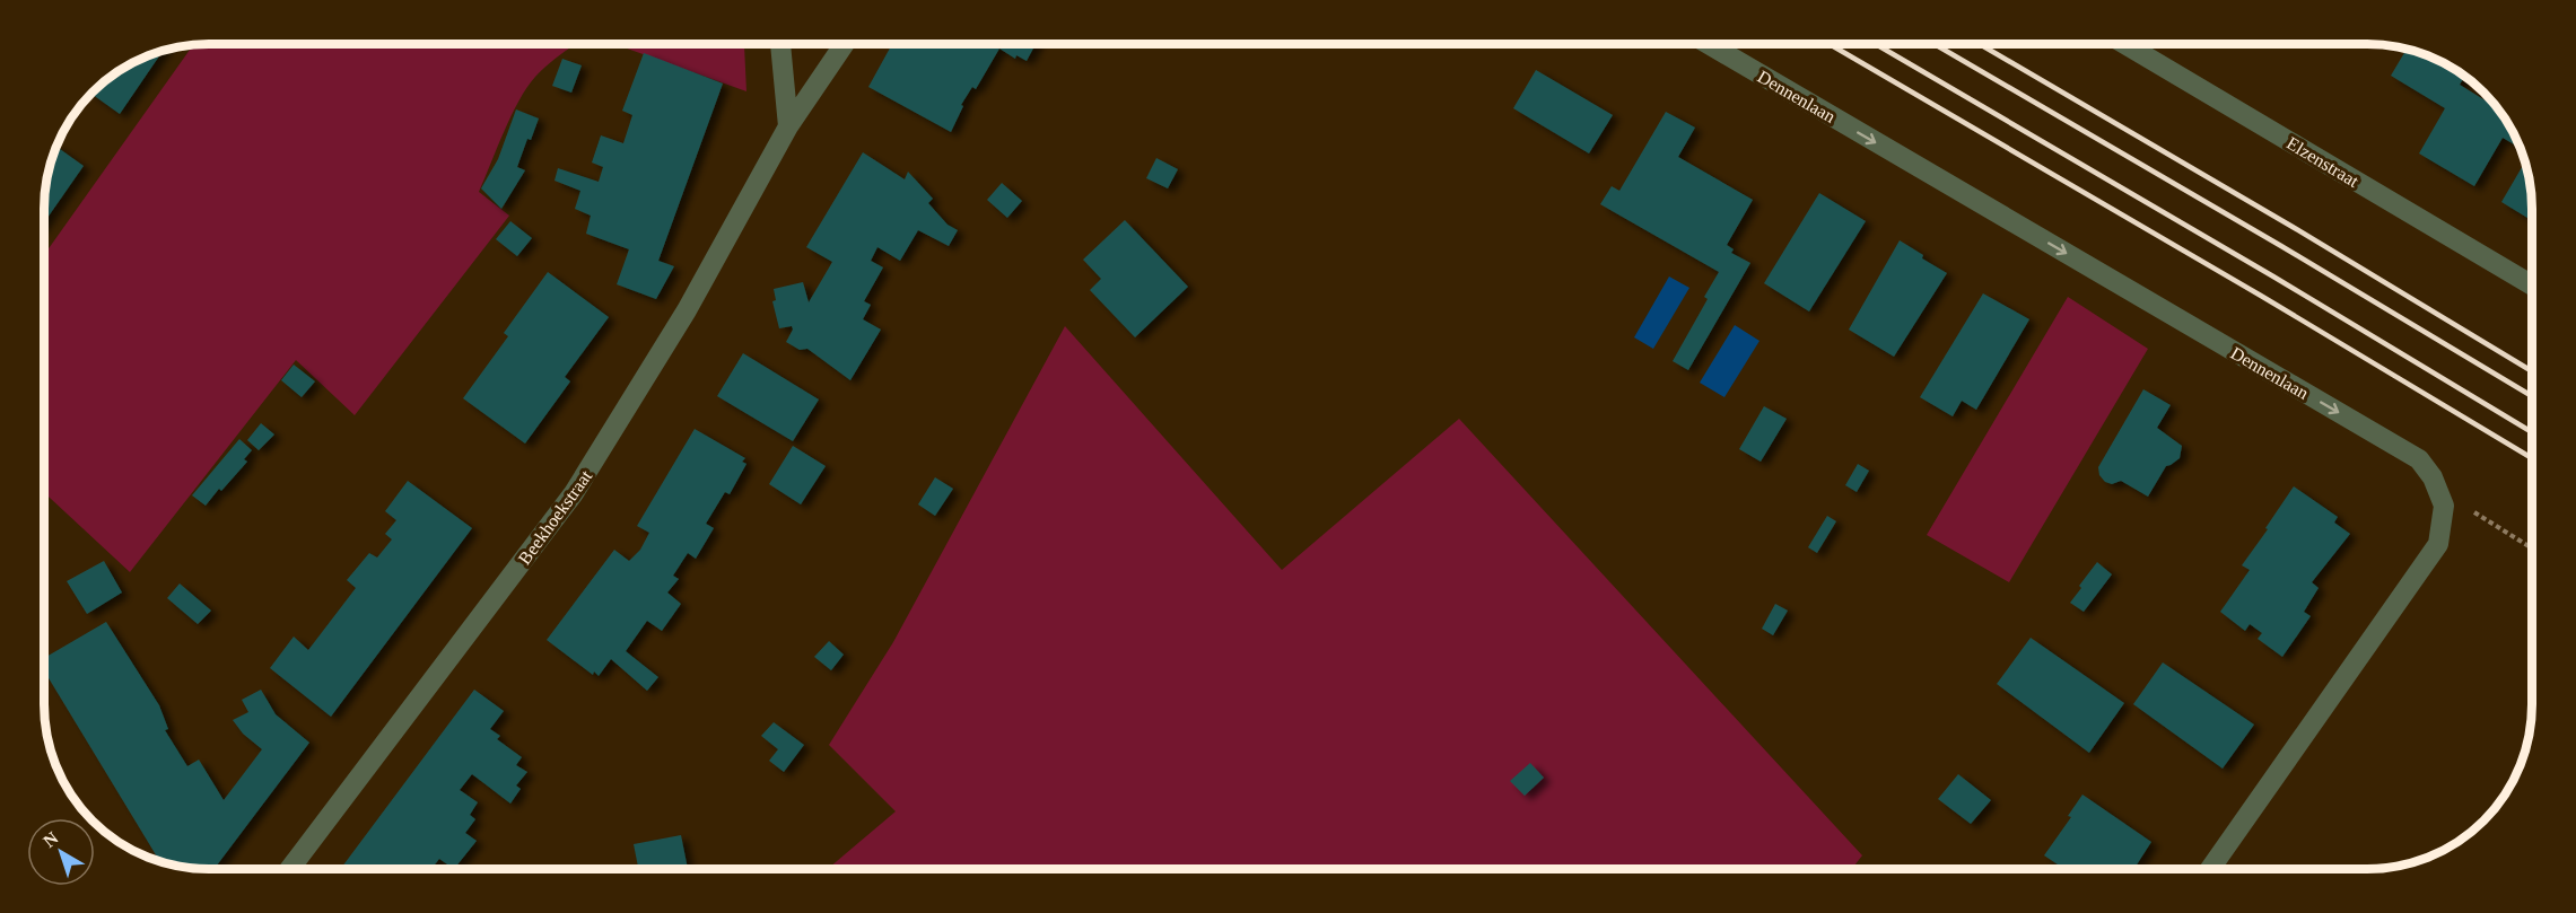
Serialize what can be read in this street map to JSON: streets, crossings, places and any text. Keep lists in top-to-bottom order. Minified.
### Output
{"streets":{"street":["Dennenlaan","Elzenstraat","Beekhoekstraat"]},"one_way":["Dennenlaan"],"north":"top left"}
